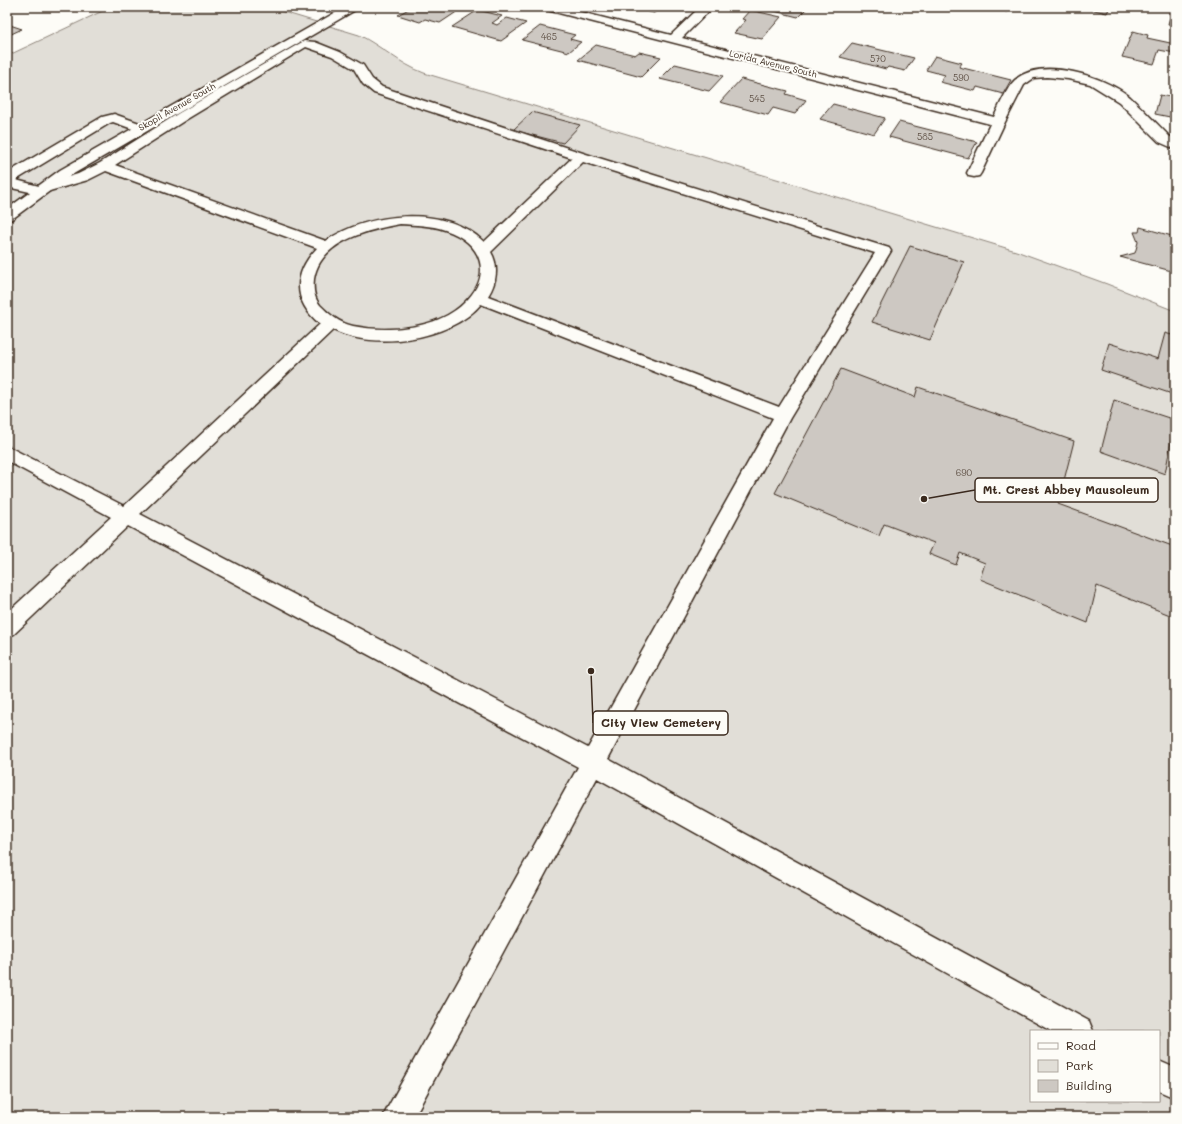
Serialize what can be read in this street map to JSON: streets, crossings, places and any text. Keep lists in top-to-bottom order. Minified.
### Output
{"streets":{"street":["Lorida Avenue South","Skopil Avenue South"]},"places":["Mt. Crest Abbey Mausoleum","City View Cemetery"],"house_numbers":["465","570","590","545","585","690"],"legend":["Road","Park","Building"]}
